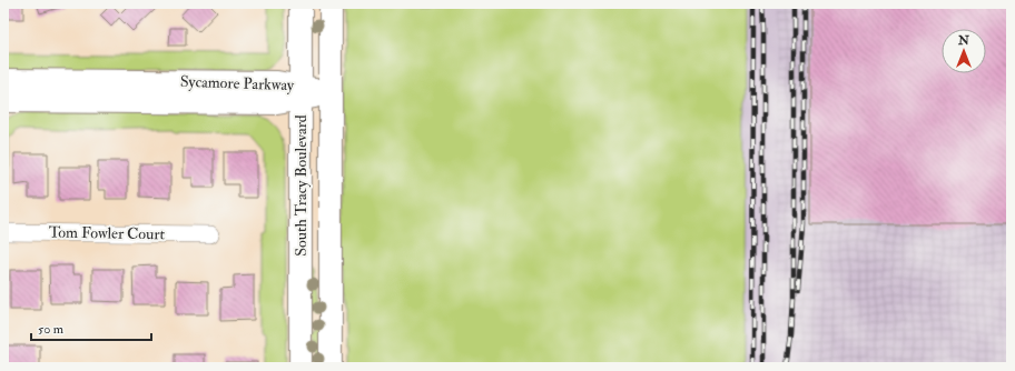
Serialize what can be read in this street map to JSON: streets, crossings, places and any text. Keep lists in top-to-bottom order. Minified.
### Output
{"streets":{"main road":["Sycamore Parkway","South Tracy Boulevard"],"street":["Tom Fowler Court"]},"crossings":[["Sycamore Parkway","South Tracy Boulevard"]],"scale_bar":"50 m","north":"top"}
